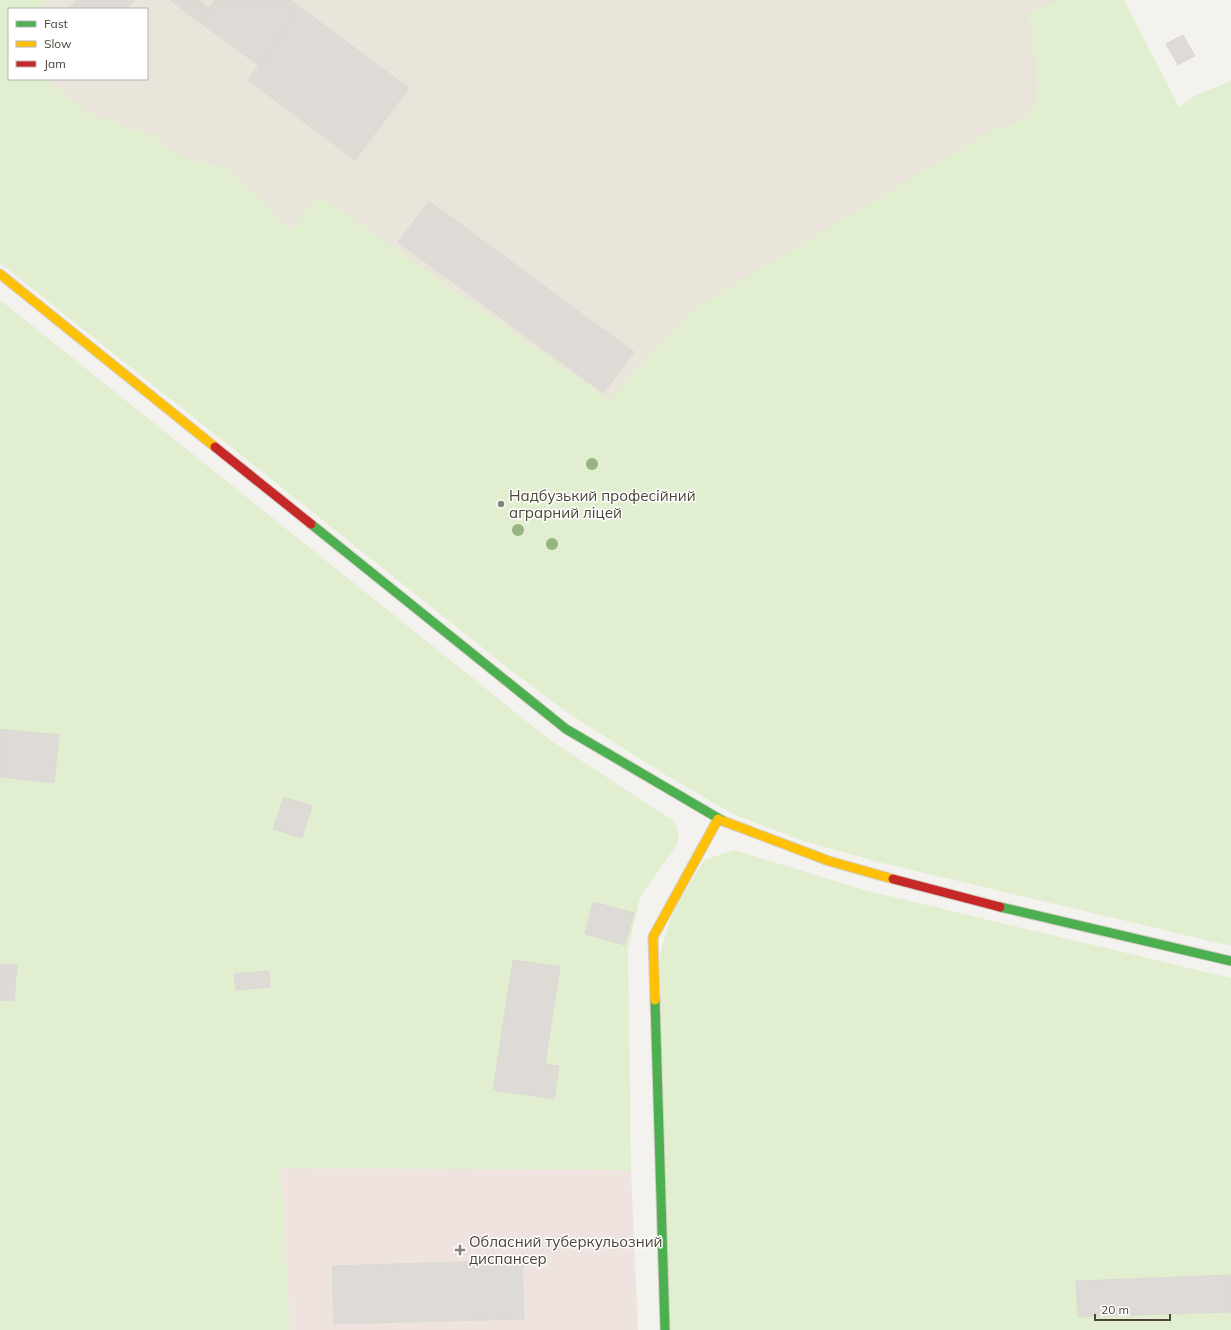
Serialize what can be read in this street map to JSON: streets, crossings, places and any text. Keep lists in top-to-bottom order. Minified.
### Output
{"places":{"other":["Надбузький професійний аграрний ліцей"],"health":["Обласний туберкульозний диспансер"]},"legend":["Fast","Slow","Jam"],"scale_bar":"20 m"}
